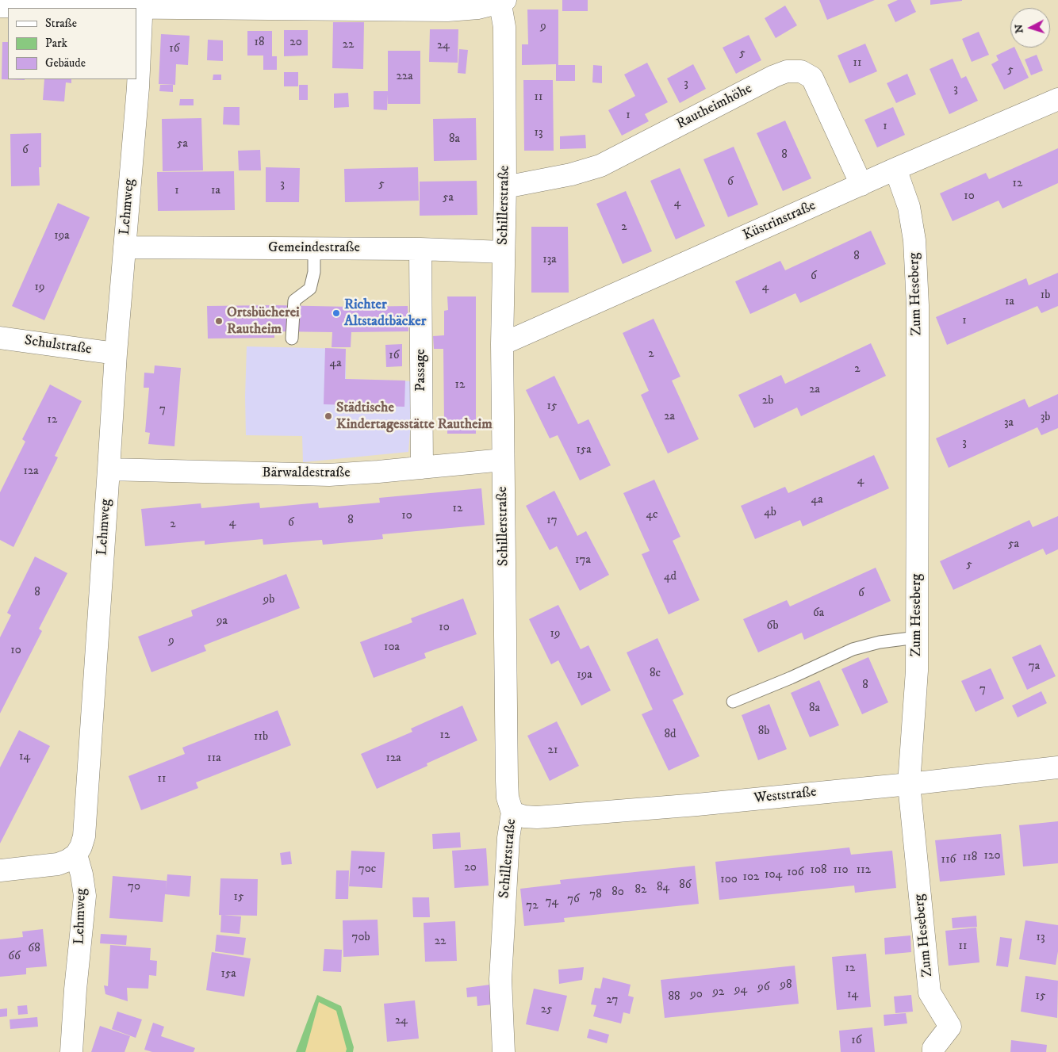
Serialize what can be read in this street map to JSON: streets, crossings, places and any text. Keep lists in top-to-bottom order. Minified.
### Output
{"streets":{"street":["Rautheimhöhe","Schillerstraße","Lehmweg","Küstrinstraße","Gemeindestraße","Zum Heseberg","Schulstraße","Passage","Bärwaldestraße","Weststraße"]},"crossings":[["Rautheimhöhe","Schillerstraße"],["Rautheimhöhe","Küstrinstraße"],["Schillerstraße","Küstrinstraße"],["Schillerstraße","Gemeindestraße"],["Schillerstraße","Bärwaldestraße"],["Schillerstraße","Weststraße"],["Lehmweg","Gemeindestraße"],["Lehmweg","Schulstraße"],["Lehmweg","Bärwaldestraße"],["Küstrinstraße","Zum Heseberg"],["Gemeindestraße","Passage"],["Zum Heseberg","Weststraße"],["Passage","Bärwaldestraße"]],"places":["Richter Altstadtbäcker","Ortsbücherei Rautheim","Städtische Kindertagesstätte Rautheim"],"house_numbers":["9","18","20","22","24","16","5","11","5","22a","3","3","11","1","1","13","8a","5a","6","8","6","12","3","5","1","1a","10","5a","4","2","19a","8","13a","6","19","4","1b","1a","1","2","16","4a","2","12","2a","2b","15","7","2a","3b","12","3a","3","15a","12a","4","4a","12","4b","4c","10","8","17","4","6","2","5a","17a","5","4d","8","6","9b","6a","9a","6b","10","19","9","10a","10","7a","8c","19a","8","7","8a","8b","8d","12","11b","21","14","11a","12a","11","120","118","116","20","70c","108","110","112","106","104","102","100","86","70","84","82","80","78","15","76","74","72","70b","13","22","11","68","66","12","15a","98","96","94","92","90","14","15","88","27","25","24","16"],"legend":["Straße","Park","Gebäude"],"north":"left"}
